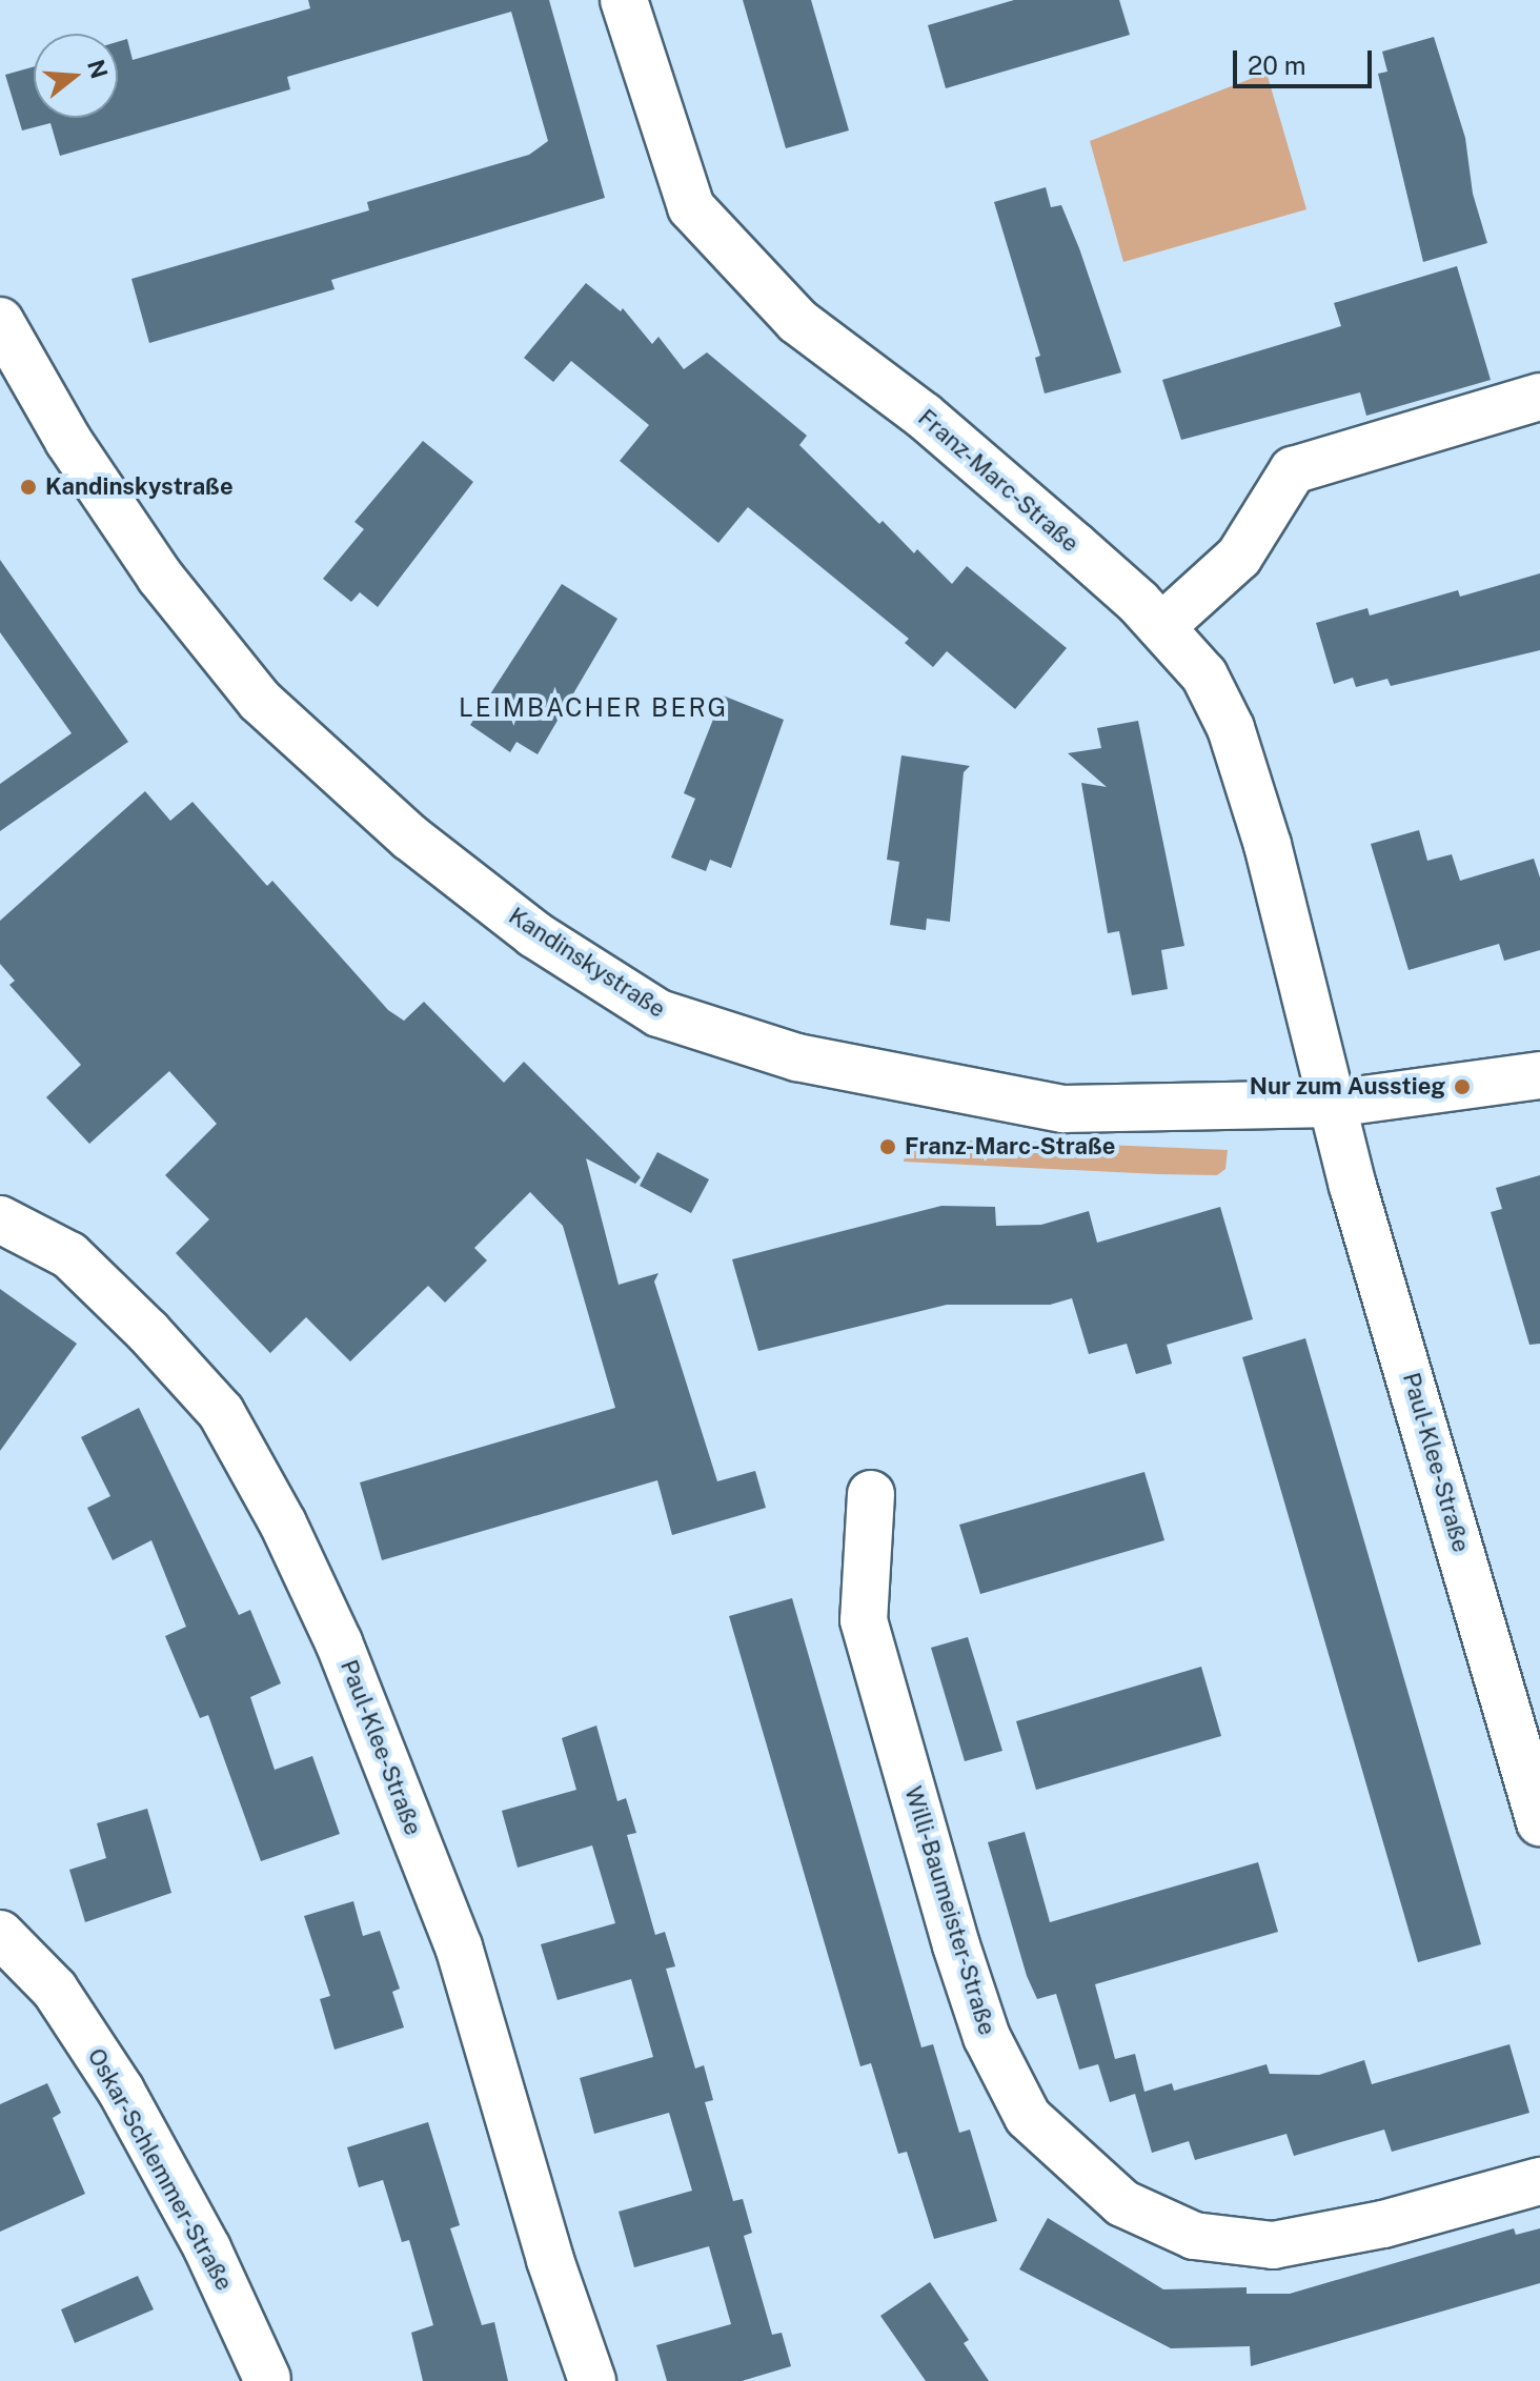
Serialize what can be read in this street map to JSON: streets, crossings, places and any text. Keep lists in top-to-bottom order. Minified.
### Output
{"streets":{"street":["Franz-Marc-Straße","Kandinskystraße","Paul-Klee-Straße","Willi-Baumeister-Straße","Oskar-Schlemmer-Straße"]},"crossings":[["Franz-Marc-Straße","Kandinskystraße"],["Franz-Marc-Straße","Paul-Klee-Straße"],["Kandinskystraße","Paul-Klee-Straße"]],"districts":["LEIMBACHER BERG"],"places":["Kandinskystraße","Nur zum Ausstieg","Franz-Marc-Straße"],"scale_bar":"20 m","north":"right"}
